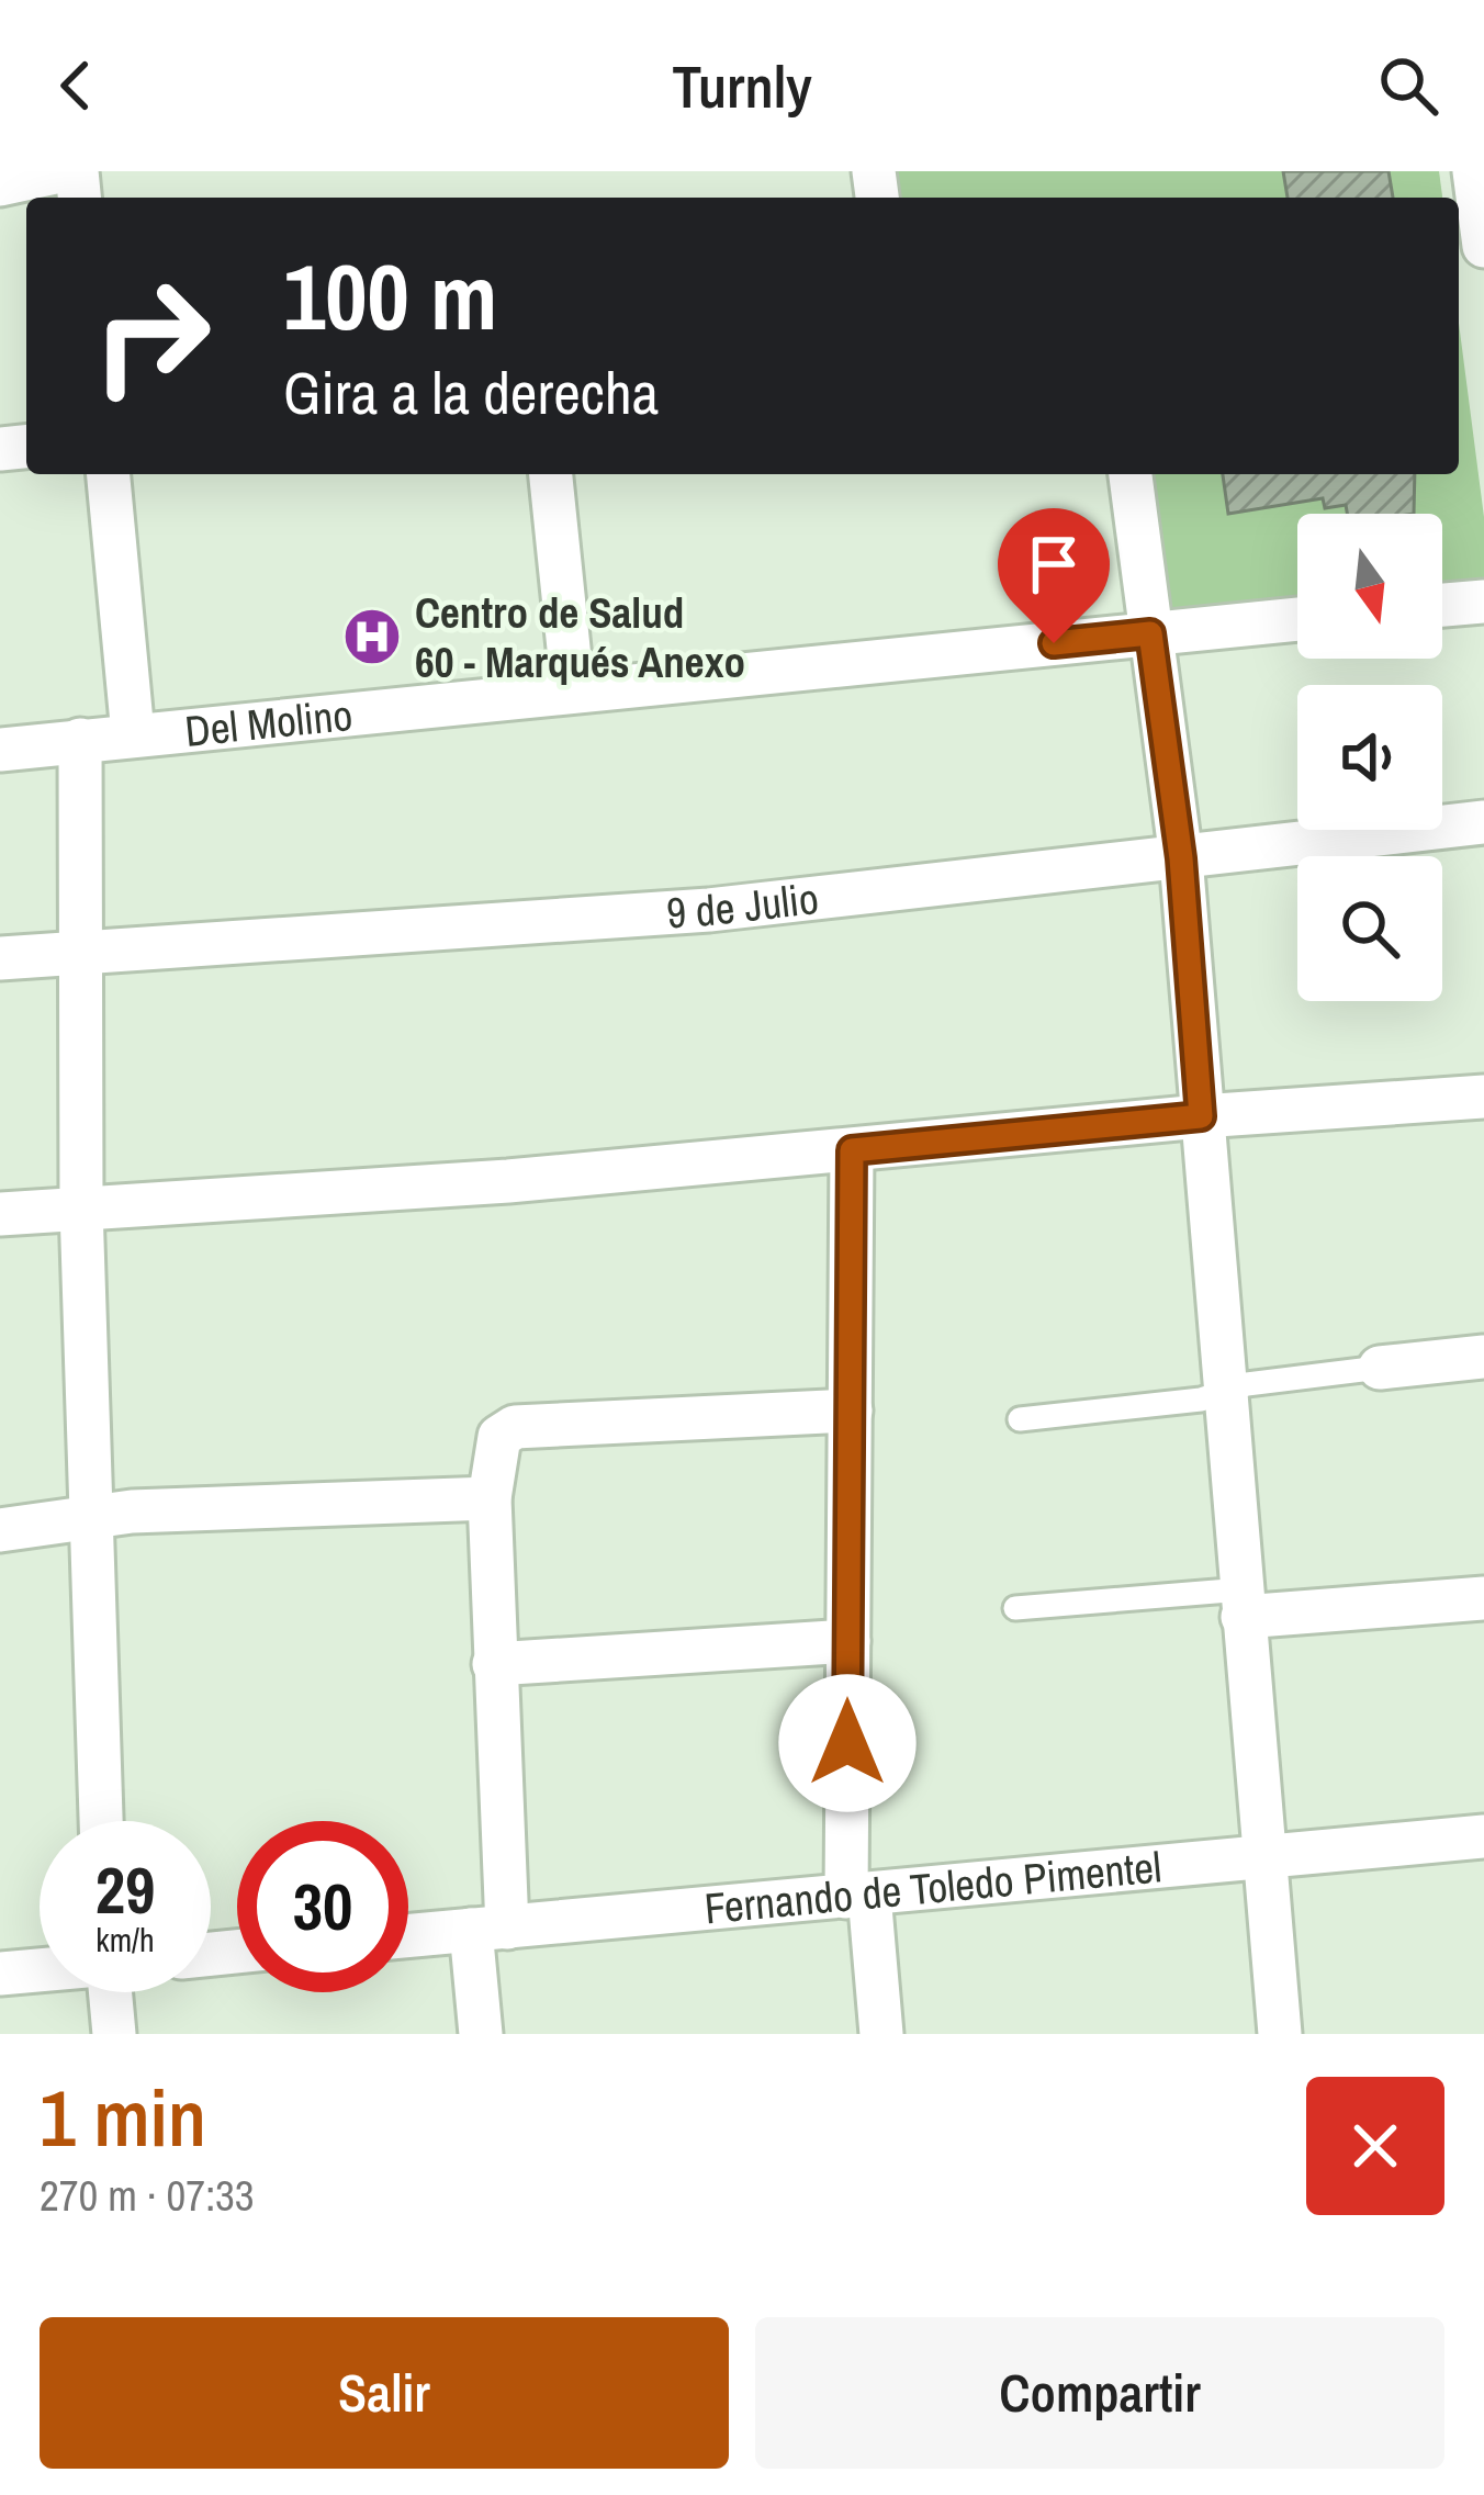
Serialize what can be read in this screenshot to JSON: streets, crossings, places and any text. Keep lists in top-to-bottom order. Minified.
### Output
{"streets":{"street":["Del Molino","9 de Julio","Fernando de Toledo Pimentel"]},"places":{"hospital":["Centro de Salud 60 - Marqués Anexo"]},"north":"bottom","page":{"header":"Turnly","turn":["100 m","Gira a la derecha"],"speed":"29 km/h","limit":"30","heading":["1 min","270 m · 07:33"],"buttons":["Salir","Compartir"]}}
